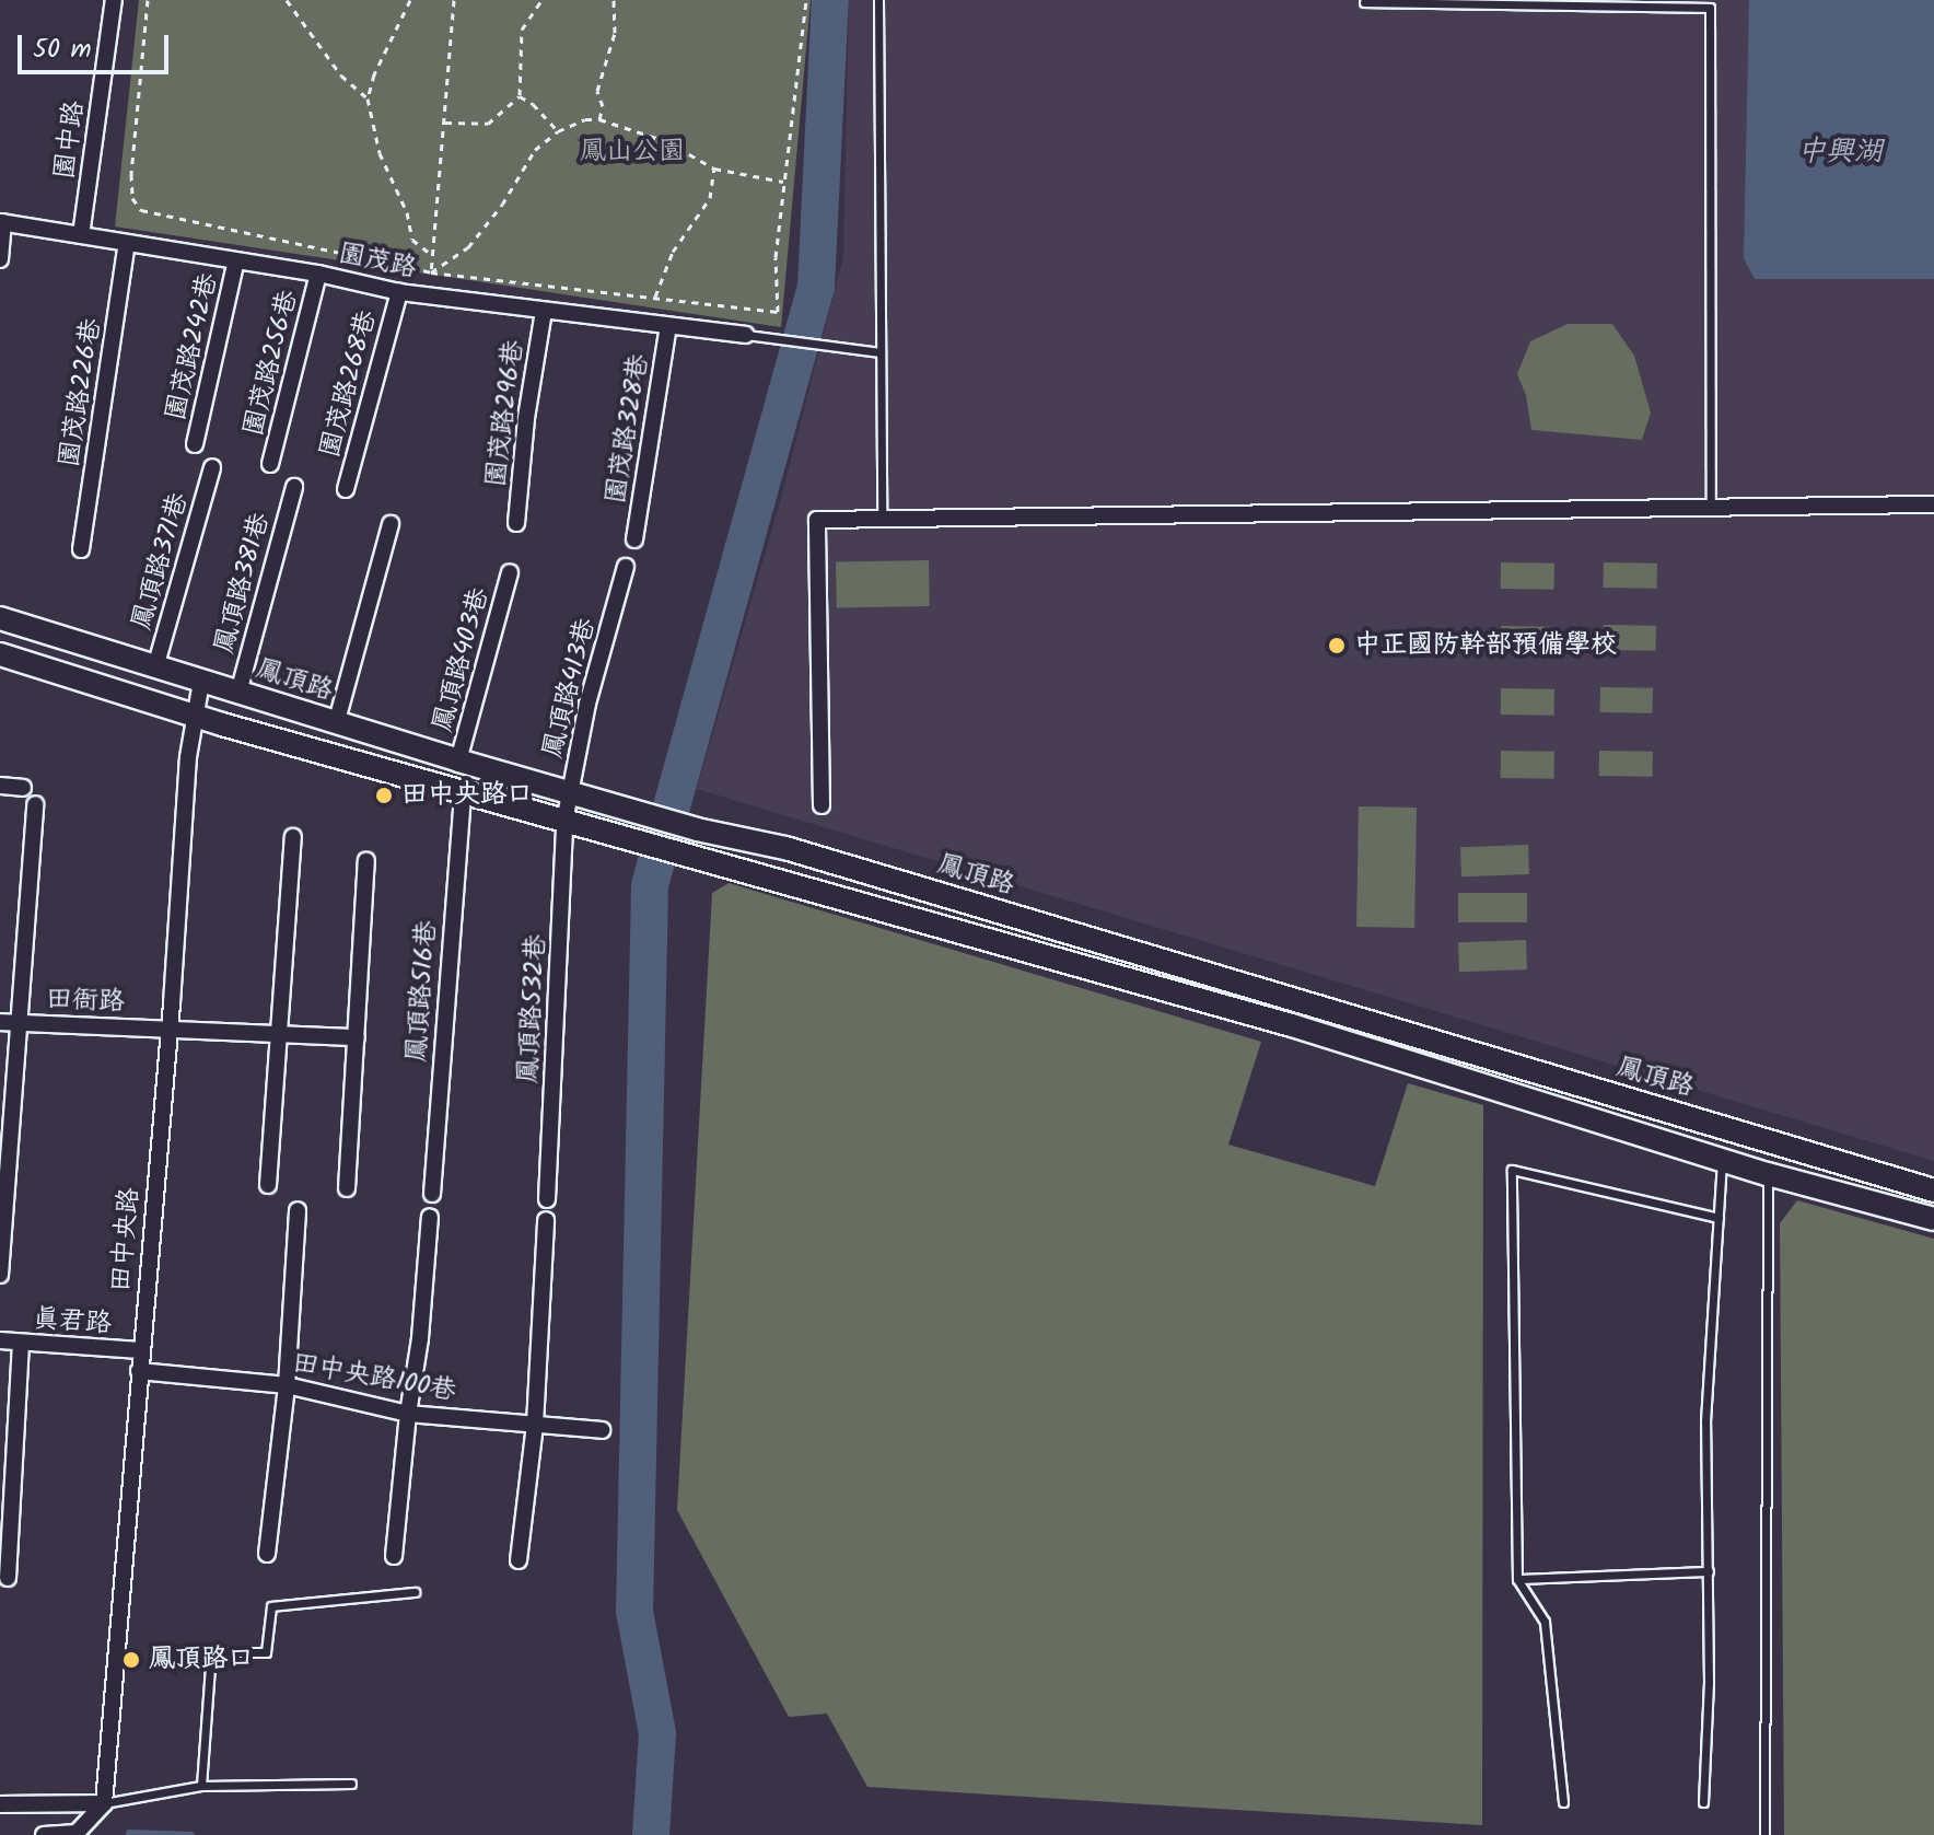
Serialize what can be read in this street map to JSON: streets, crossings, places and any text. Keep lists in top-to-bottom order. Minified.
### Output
{"streets":{"main road":["鳳頂路"],"street":["園中路","園茂路","園茂路242巷","園茂路256巷","園茂路268巷","園茂路226巷","園茂路296巷","園茂路328巷","鳳頂路371巷","鳳頂路381巷","鳳頂路403巷","鳳頂路413巷","鳳頂路516巷","田衙路","鳳頂路532巷","田中央路","真君路","田中央路100巷"]},"crossings":[["園中路","園茂路"],["園茂路","園茂路242巷"],["園茂路","園茂路256巷"],["園茂路","園茂路268巷"],["園茂路","園茂路226巷"],["園茂路","園茂路296巷"],["園茂路","園茂路328巷"],["鳳頂路371巷","鳳頂路"],["鳳頂路381巷","鳳頂路"],["鳳頂路403巷","鳳頂路"],["鳳頂路","鳳頂路413巷"],["鳳頂路","田中央路"],["鳳頂路413巷","鳳頂路532巷"],["田衙路","田中央路"],["田中央路","真君路"],["田中央路","田中央路100巷"]],"water":["中興湖"],"parks":["鳳山公園"],"places":["中正國防幹部預備學校","田中央路口","鳳頂路口"],"scale_bar":"50 m"}
